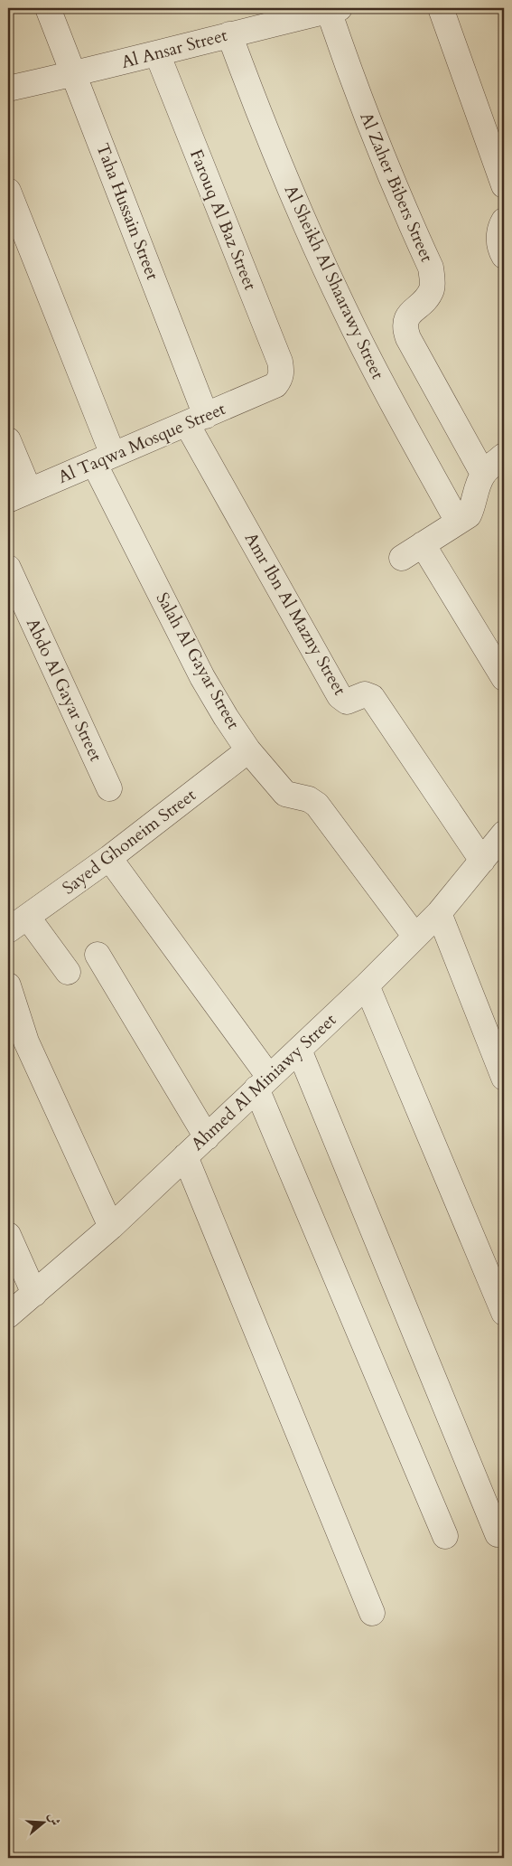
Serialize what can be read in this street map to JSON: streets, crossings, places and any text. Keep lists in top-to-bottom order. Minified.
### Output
{"streets":{"street":["Al Ansar Street","Al Zaher Bibers Street","Taha Hussain Street","Farouq Al Baz Street","Al Sheikh Al Shaarawy Street","Al Taqwa Mosque Street","Amr Ibn Al Mazny Street","Salah Al Gayar Street","Abdo Al Gayar Street","Sayed Ghoneim Street","Ahmed Al Miniawy Street"]},"crossings":[["Al Ansar Street","Al Zaher Bibers Street"],["Al Ansar Street","Taha Hussain Street"],["Al Ansar Street","Farouq Al Baz Street"],["Al Ansar Street","Al Sheikh Al Shaarawy Street"],["Taha Hussain Street","Al Taqwa Mosque Street"],["Taha Hussain Street","Amr Ibn Al Mazny Street"],["Farouq Al Baz Street","Al Taqwa Mosque Street"],["Al Taqwa Mosque Street","Amr Ibn Al Mazny Street"],["Al Taqwa Mosque Street","Salah Al Gayar Street"],["Amr Ibn Al Mazny Street","Ahmed Al Miniawy Street"],["Salah Al Gayar Street","Sayed Ghoneim Street"],["Salah Al Gayar Street","Ahmed Al Miniawy Street"]],"north":"right"}
